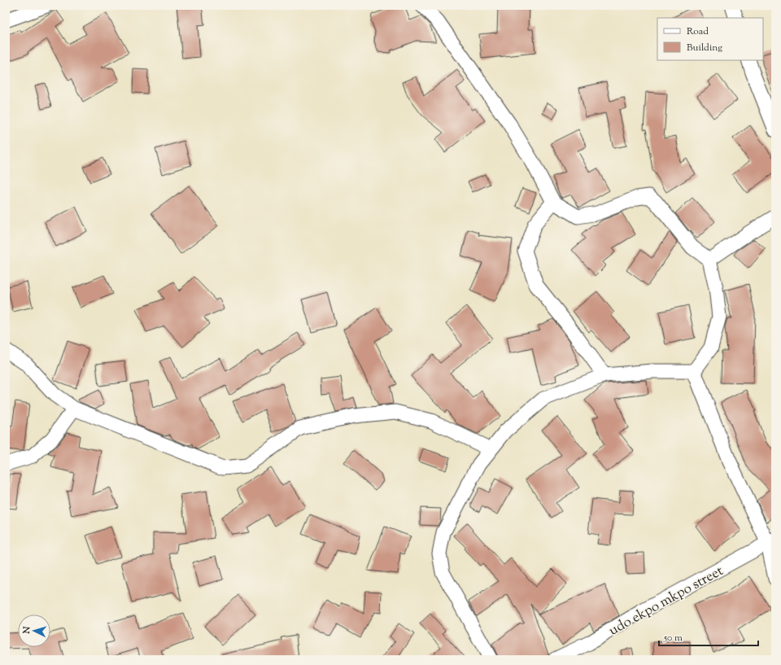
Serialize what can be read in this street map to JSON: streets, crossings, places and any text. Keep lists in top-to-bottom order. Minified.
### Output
{"streets":{"street":["udo ekpo mkpo street"]},"legend":["Road","Building"],"scale_bar":"50 m","north":"left"}
